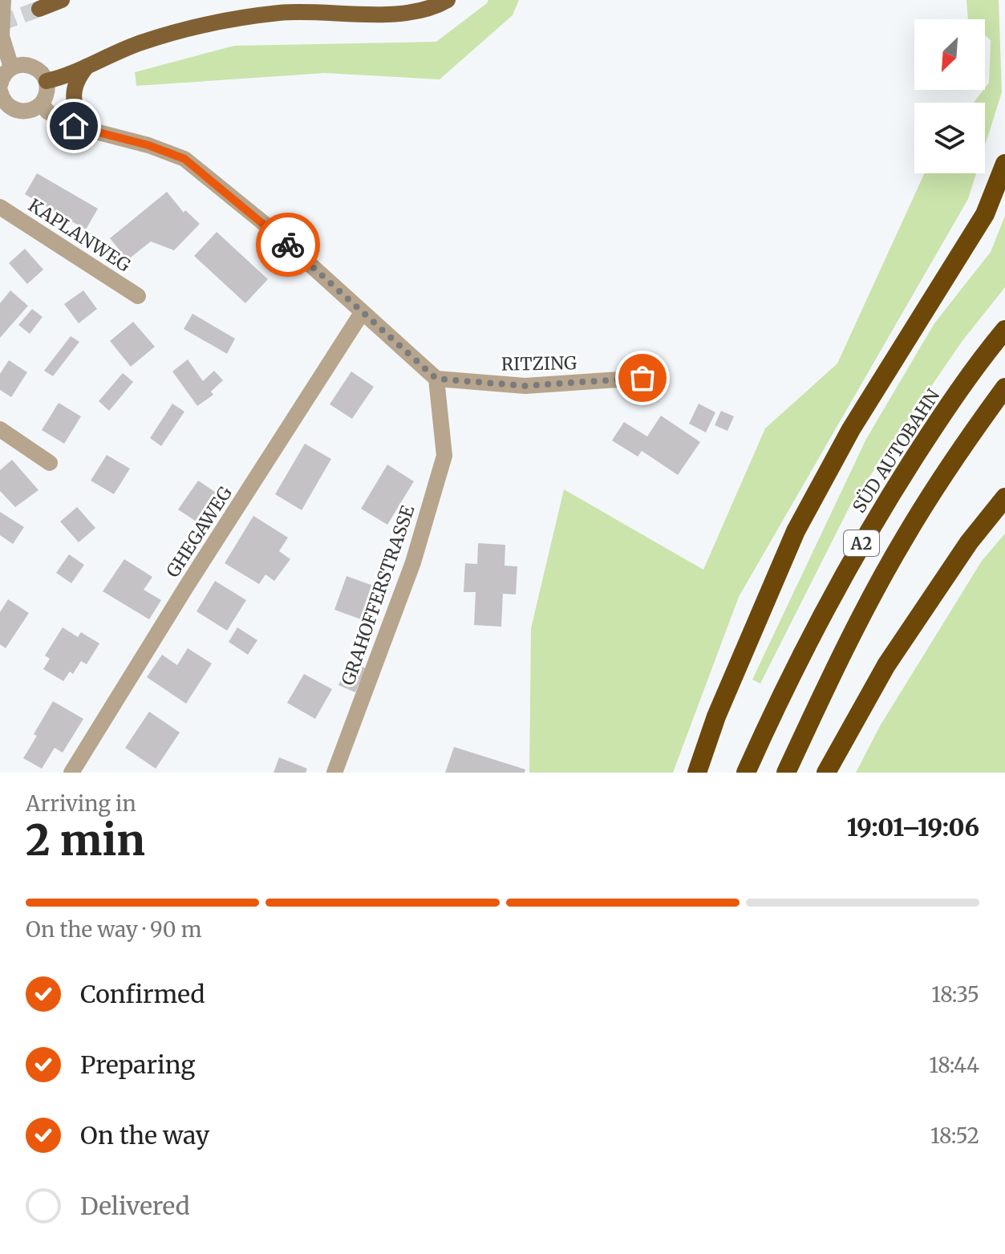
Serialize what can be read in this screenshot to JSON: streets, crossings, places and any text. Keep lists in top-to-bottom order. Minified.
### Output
{"streets":{"highway":["SÜD AUTOBAHN","A2"],"street":["KAPLANWEG","RITZING","GHEGAWEG","GRAHOFFERSTRASSE"]},"crossings":[["RITZING","GRAHOFFERSTRASSE"]],"north":"bottom left","page":{"heading":["2 min","Arriving in","19:01–19:06"],"bar":"On the way · 90 m","list":[["Confirmed","18:35"],["Preparing","18:44"],["On the way","18:52"],"Delivered"]}}
